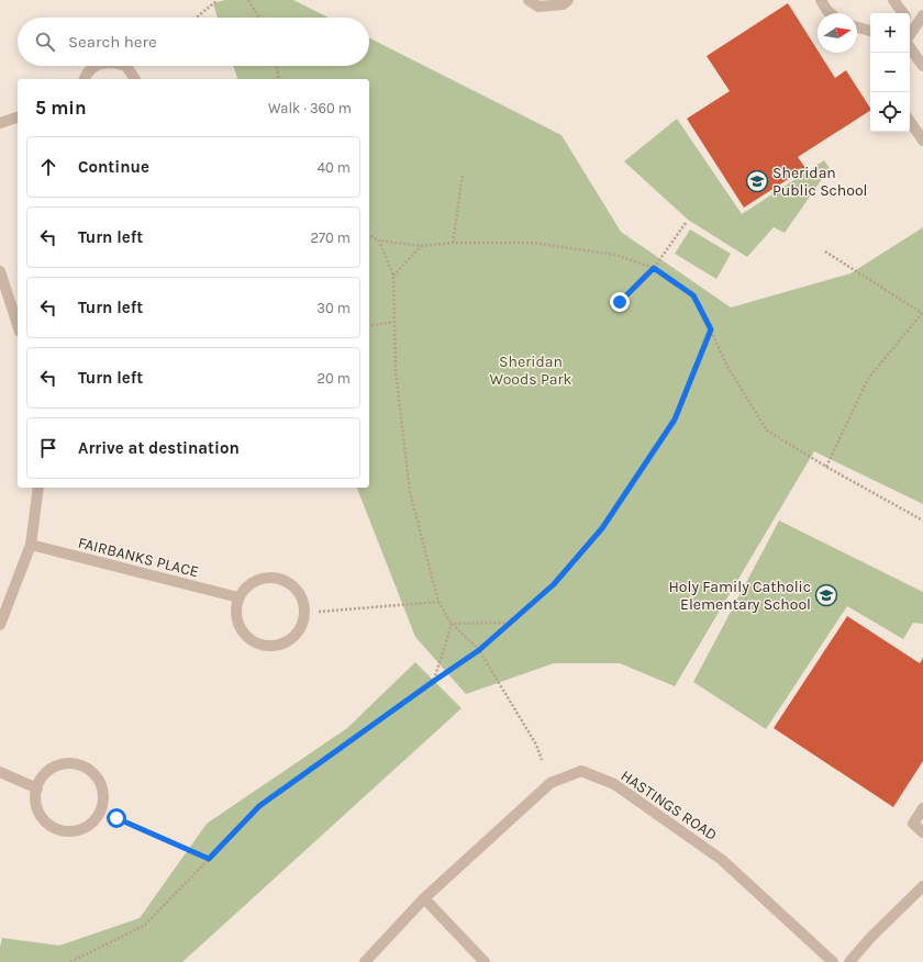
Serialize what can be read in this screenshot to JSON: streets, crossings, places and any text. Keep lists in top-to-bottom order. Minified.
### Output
{"streets":{"street":["FAIRBANKS PLACE","HASTINGS ROAD"]},"parks":["Sheridan Woods Park"],"places":{"school or university":["Sheridan Public School","Holy Family Catholic Elementary School"]},"north":"right","page":{"map_buttons":["+","−"],"search":"Search here","heading":["5 min","Walk · 360 m"],"list":[["Continue","40 m"],["Turn left","270 m"],["Turn left","30 m"],["Turn left","20 m"],"Arrive at destination"]}}
